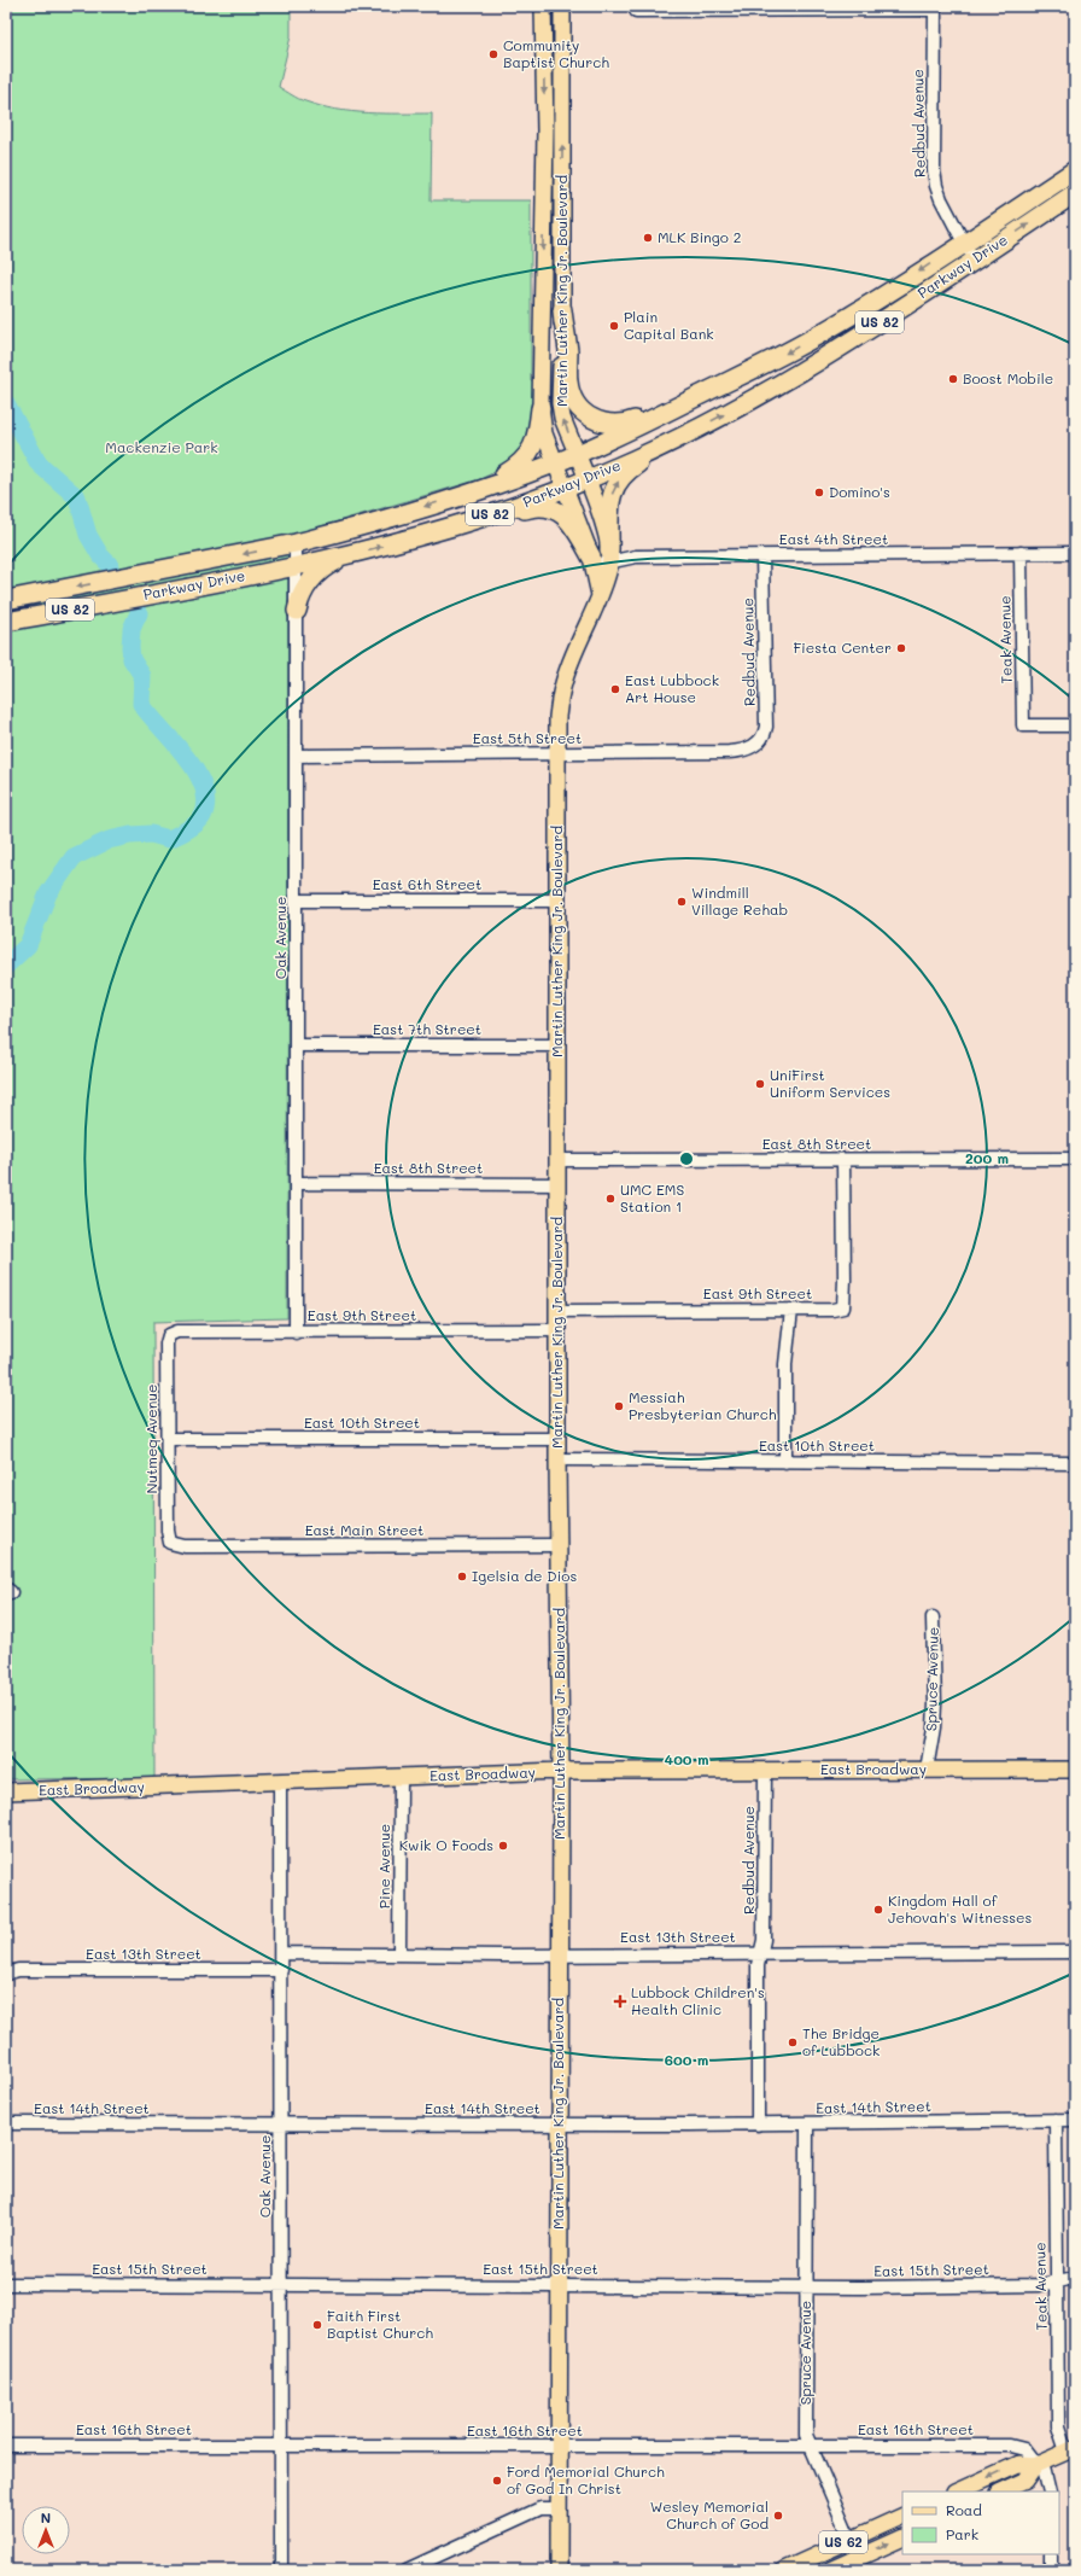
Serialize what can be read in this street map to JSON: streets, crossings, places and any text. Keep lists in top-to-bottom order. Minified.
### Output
{"streets":{"highway":["Parkway Drive","US 82"],"main road":["Martin Luther King Jr. Boulevard","Spruce Avenue","East Broadway","US 62"],"street":["Redbud Avenue","East 4th Street","Teak Avenue","East 5th Street","East 6th Street","Oak Avenue","East 7th Street","East 8th Street","East 9th Street","East 10th Street","Nutmeq Avenue","East Main Street","Pine Avenue","East 13th Street","East 14th Street","East 15th Street","East 16th Street"]},"crossings":[["Redbud Avenue","Parkway Drive"],["Redbud Avenue","East 4th Street"],["Redbud Avenue","East 5th Street"],["Redbud Avenue","East Broadway"],["Redbud Avenue","East 13th Street"],["Redbud Avenue","East 14th Street"],["Parkway Drive","Martin Luther King Jr. Boulevard"],["Parkway Drive","Oak Avenue"],["Martin Luther King Jr. Boulevard","East 4th Street"],["Martin Luther King Jr. Boulevard","East 5th Street"],["Martin Luther King Jr. Boulevard","East 6th Street"],["Martin Luther King Jr. Boulevard","East 7th Street"],["Martin Luther King Jr. Boulevard","East 8th Street"],["Martin Luther King Jr. Boulevard","East 9th Street"],["Martin Luther King Jr. Boulevard","East 10th Street"],["Martin Luther King Jr. Boulevard","East Main Street"],["Martin Luther King Jr. Boulevard","East Broadway"],["Martin Luther King Jr. Boulevard","East 13th Street"],["Martin Luther King Jr. Boulevard","East 14th Street"],["Martin Luther King Jr. Boulevard","East 15th Street"],["Martin Luther King Jr. Boulevard","East 16th Street"],["East 4th Street","Teak Avenue"],["Teak Avenue","East 14th Street"],["Teak Avenue","East 15th Street"],["East 5th Street","Oak Avenue"],["East 6th Street","Oak Avenue"],["Oak Avenue","East 7th Street"],["Oak Avenue","East 8th Street"],["Oak Avenue","East 9th Street"],["Oak Avenue","East Broadway"],["Oak Avenue","East 13th Street"],["Oak Avenue","East 14th Street"],["Oak Avenue","East 15th Street"],["Oak Avenue","East 16th Street"],["East 8th Street","East 9th Street"],["East 9th Street","Nutmeq Avenue"],["East 10th Street","Nutmeq Avenue"],["Nutmeq Avenue","East Main Street"],["Spruce Avenue","East Broadway"],["Spruce Avenue","East 14th Street"],["Spruce Avenue","East 15th Street"],["Spruce Avenue","East 16th Street"],["Spruce Avenue","US 62"],["East Broadway","Pine Avenue"],["Pine Avenue","East 13th Street"]],"parks":["Mackenzie Park"],"places":{"other":["Community Baptist Church","MLK Bingo 2","Plain Capital Bank","Boost Mobile","Domino's","Fiesta Center","East Lubbock Art House","Windmill Village Rehab","UniFirst Uniform Services","UMC EMS Station 1","Messiah Presbyterian Church","Igelsia de Dios","Kwik O Foods","Kingdom Hall of Jehovah's Witnesses","The Bridge of Lubbock","Faith First Baptist Church","Ford Memorial Church of God In Christ","Wesley Memorial Church of God"],"health":["Lubbock Children's Health Clinic"]},"legend":["Road","Park"],"north":"top","rings":["200 m","400 m","600 m"]}
